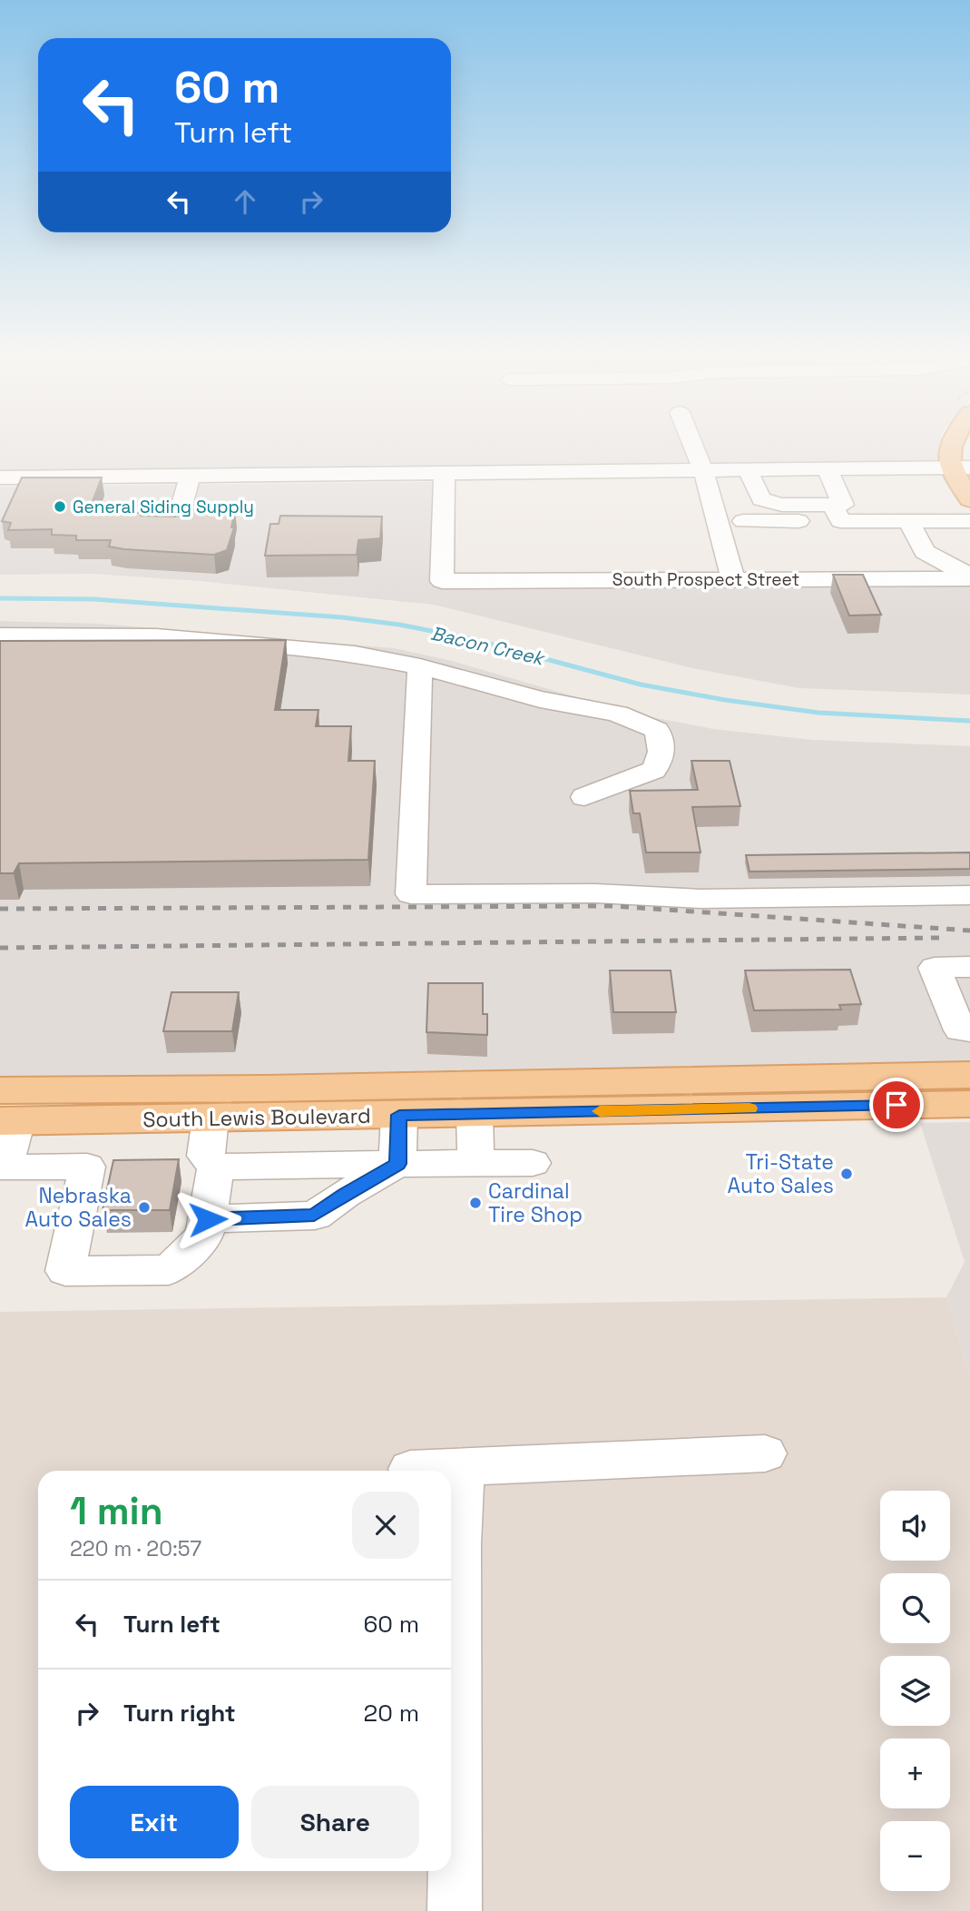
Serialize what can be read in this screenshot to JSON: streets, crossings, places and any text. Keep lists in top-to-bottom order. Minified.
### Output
{"streets":{"main road":["South Lewis Boulevard"],"street":["South Prospect Street"]},"water":["Bacon Creek"],"places":["General Siding Supply","Tri-State Auto Sales","Cardinal Tire Shop","Nebraska Auto Sales"],"page":{"turn":["60 m","Turn left"],"heading":["1 min","220 m · 20:57"],"map_buttons":["+","−"],"list":[{"name":"Turn left","value":"60 m"},{"name":"Turn right","value":"20 m"}],"buttons":["Exit","Share"]}}
